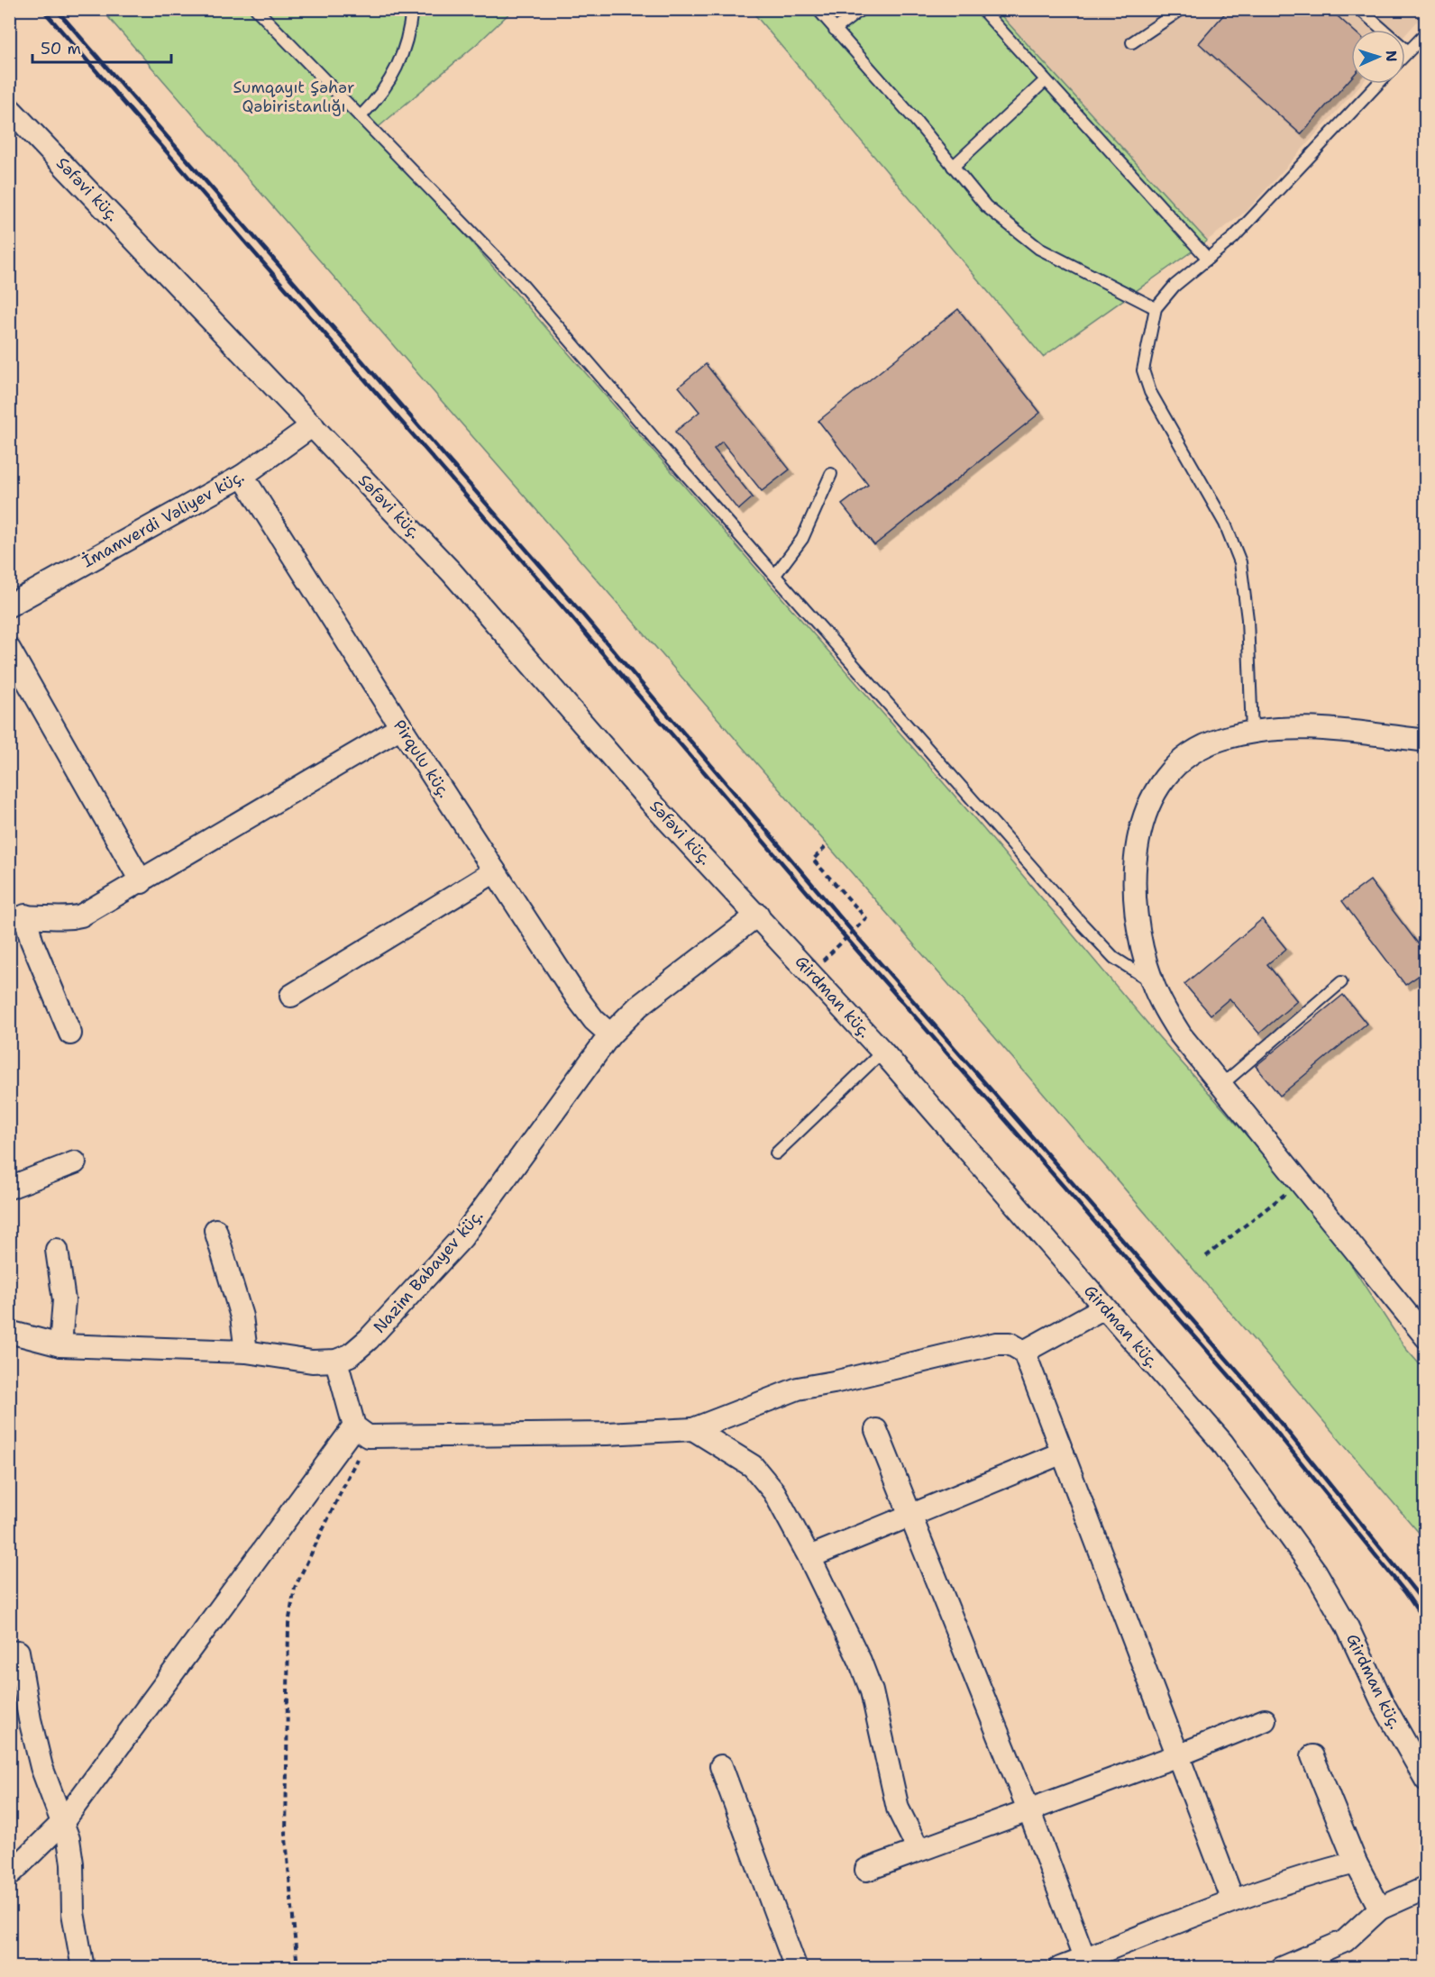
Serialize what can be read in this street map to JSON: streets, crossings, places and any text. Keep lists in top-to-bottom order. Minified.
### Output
{"streets":{"street":["Səfəvi küç.","İmamverdi Vəliyev küç.","Pirqulu küç.","Girdman küç.","Nazim Babayev küç."]},"crossings":[["Səfəvi küç.","İmamverdi Vəliyev küç."],["Səfəvi küç.","Girdman küç."],["Səfəvi küç.","Nazim Babayev küç."],["İmamverdi Vəliyev küç.","Pirqulu küç."],["Pirqulu küç.","Nazim Babayev küç."],["Girdman küç.","Nazim Babayev küç."]],"parks":["Sumqayıt Şəhər Qəbiristanlığı"],"scale_bar":"50 m","north":"right"}
